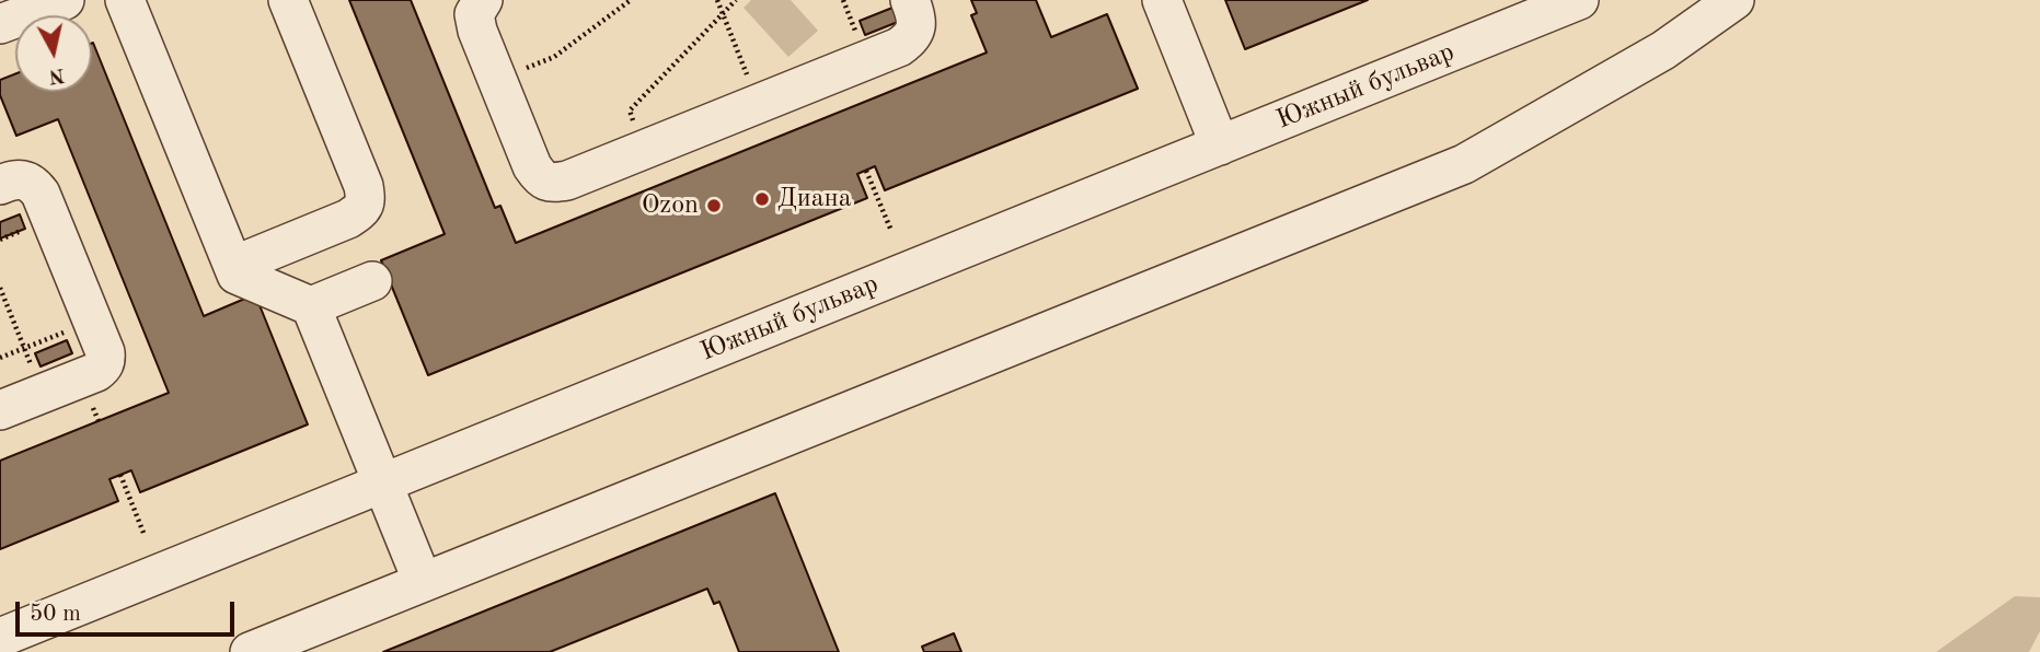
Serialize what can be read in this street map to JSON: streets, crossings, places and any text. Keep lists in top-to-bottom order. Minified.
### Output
{"streets":{"street":["Южный бульвар"]},"places":["Диана","Ozon"],"scale_bar":"50 m","north":"bottom"}
